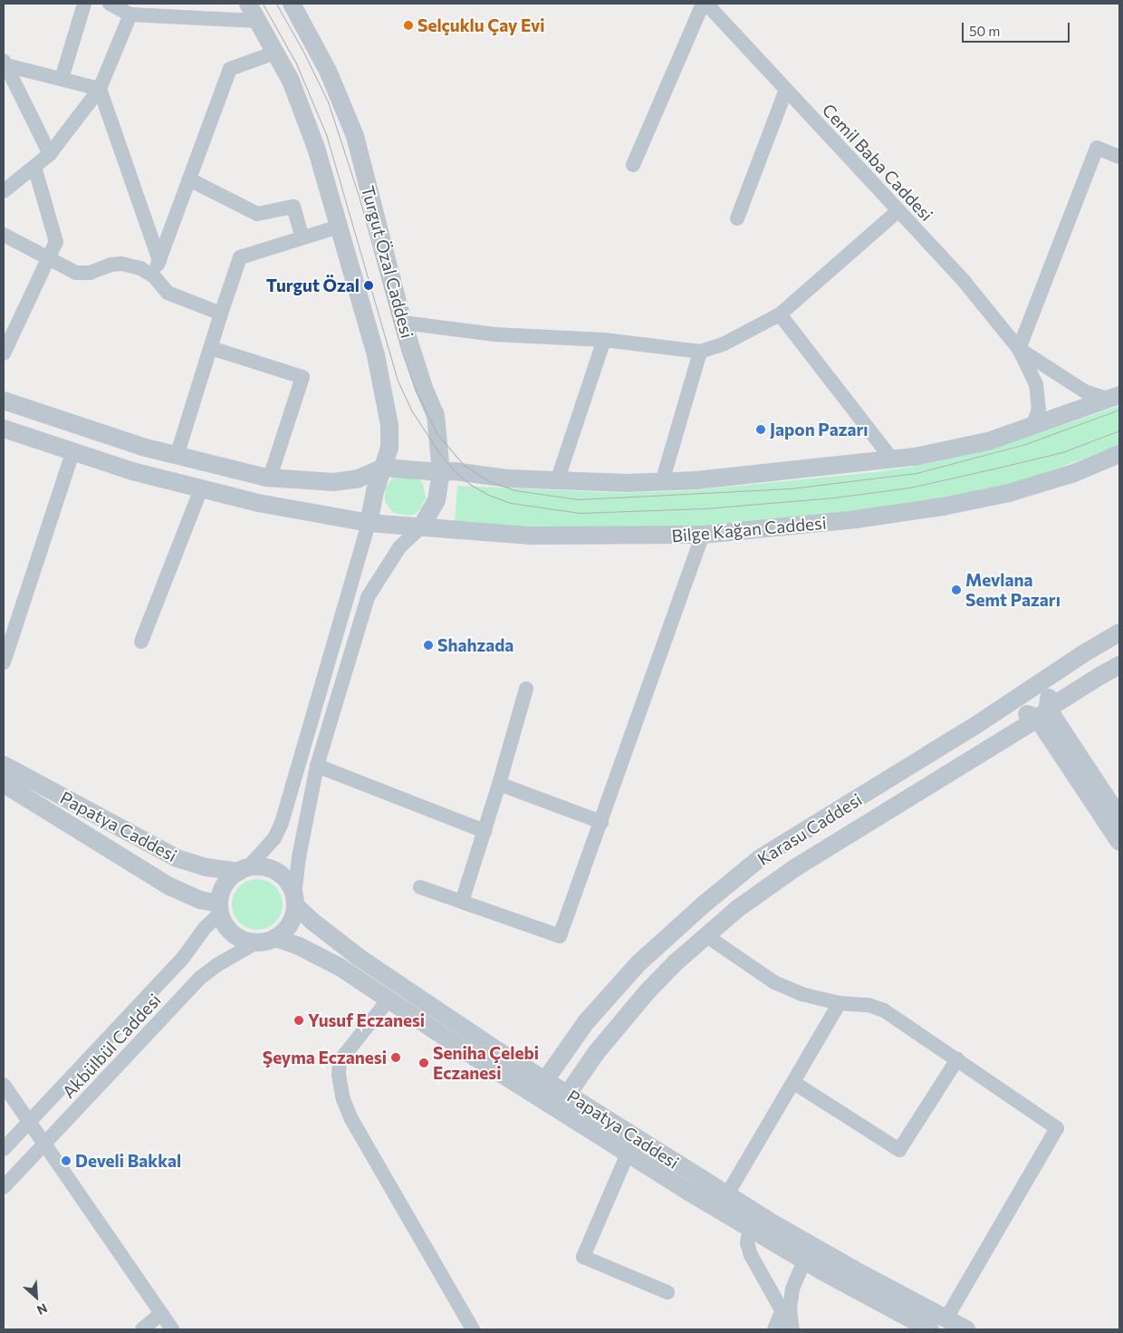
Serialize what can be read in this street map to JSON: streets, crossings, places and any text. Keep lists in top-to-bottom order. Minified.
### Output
{"streets":{"street":["Cemil Baba Caddesi","Turgut Özal Caddesi","Bilge Kağan Caddesi","Papatya Caddesi","Karasu Caddesi","Akbülbül Caddesi"]},"crossings":[["Turgut Özal Caddesi","Bilge Kağan Caddesi"],["Papatya Caddesi","Karasu Caddesi"],["Papatya Caddesi","Akbülbül Caddesi"]],"places":["Selçuklu Çay Evi","Turgut Özal","Japon Pazarı","Mevlana Semt Pazarı","Shahzada","Yusuf Eczanesi","Şeyma Eczanesi","Seniha Çelebi Eczanesi","Develi Bakkal"],"scale_bar":"50 m","north":"bottom right"}
